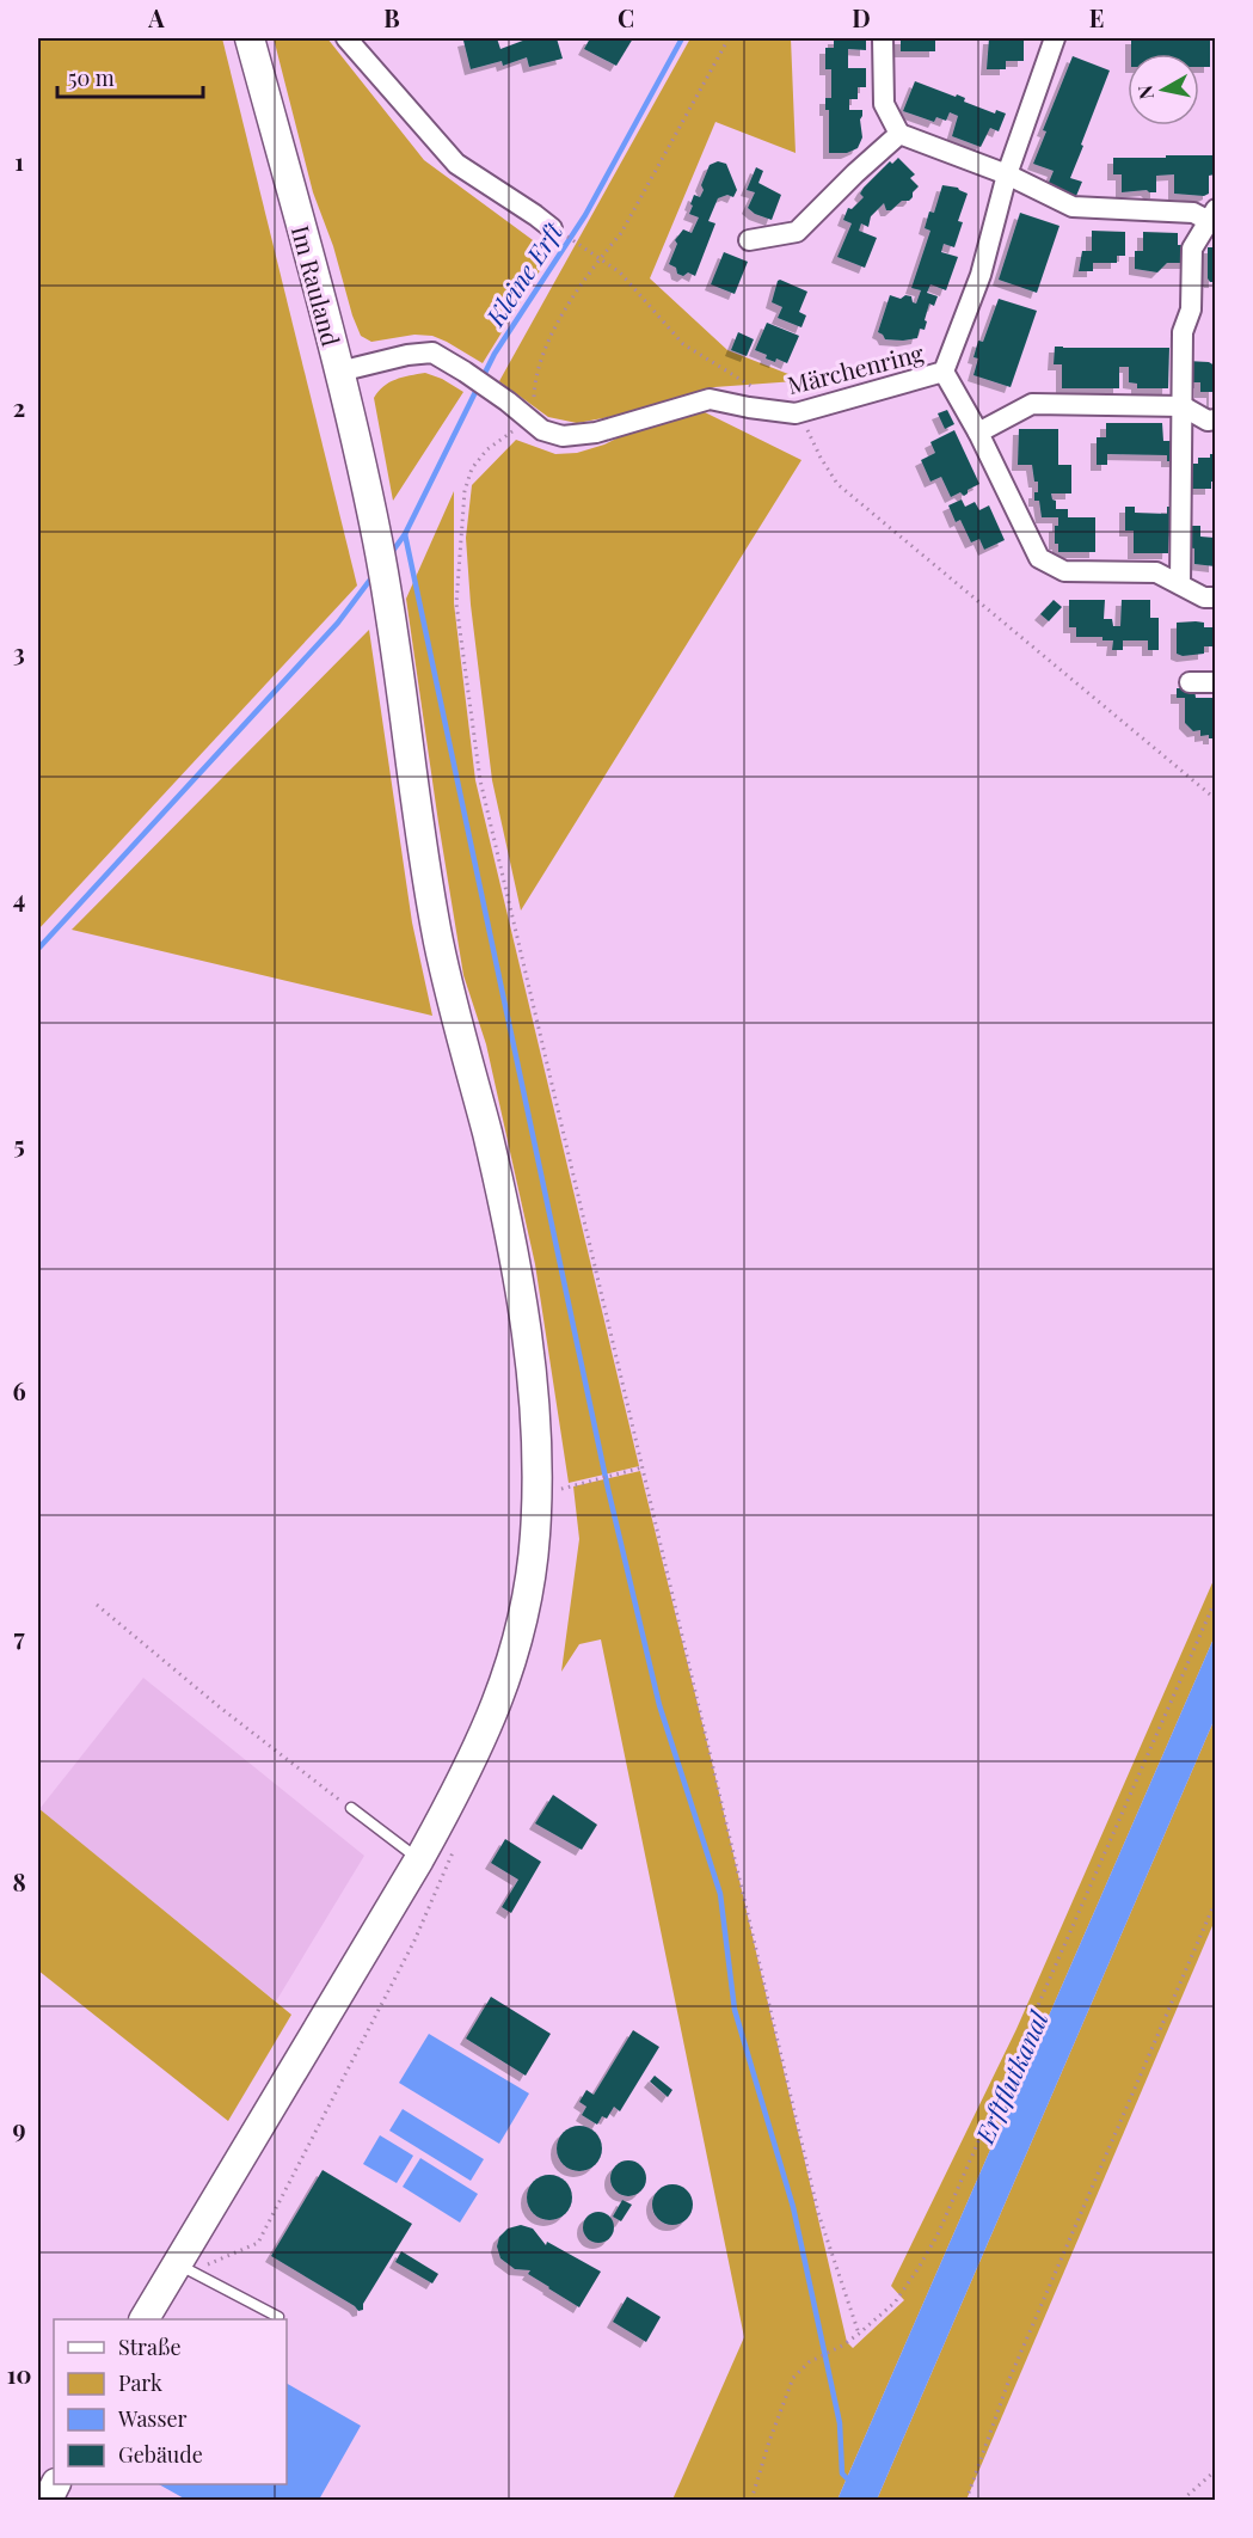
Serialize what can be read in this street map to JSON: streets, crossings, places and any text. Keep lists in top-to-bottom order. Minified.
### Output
{"streets":{"street":["Im Rauland","Märchenring"]},"crossings":[["Im Rauland","Märchenring"]],"water":["Kleine Erft","Erftflutkanal"],"legend":["Straße","Park","Wasser","Gebäude"],"scale_bar":"50 m","north":"left","grid":{"columns":["A","B","C","D","E"],"rows":["1","2","3","4","5","6","7","8","9","10"]}}
